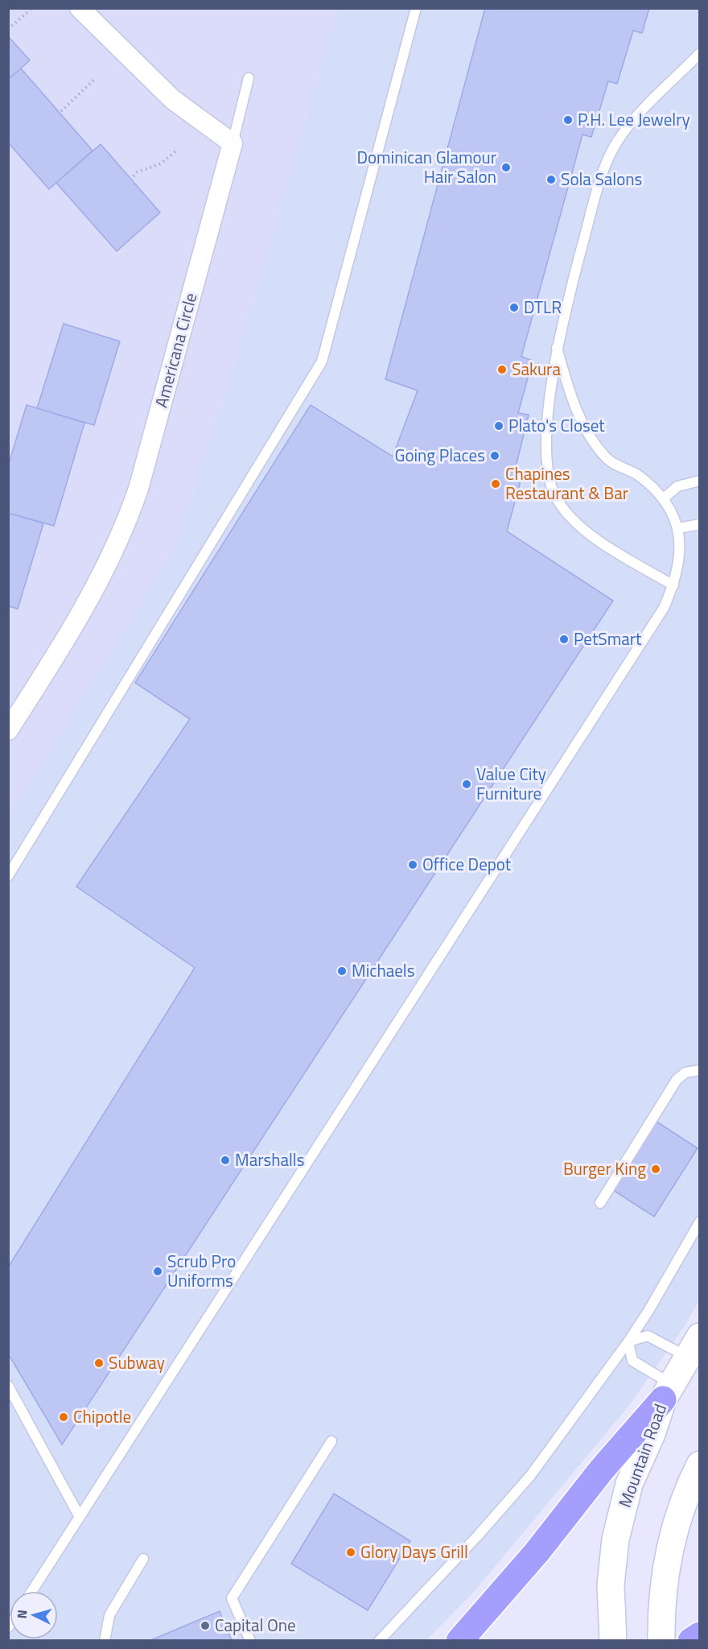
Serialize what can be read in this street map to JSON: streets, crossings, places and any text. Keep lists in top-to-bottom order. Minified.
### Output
{"streets":{"main road":["Mountain Road"],"street":["Americana Circle"]},"places":["P.H. Lee Jewelry","Dominican Glamour Hair Salon","Sola Salons","DTLR","Sakura","Plato's Closet","Going Places","Chapines Restaurant & Bar","PetSmart","Value City Furniture","Office Depot","Michaels","Marshalls","Burger King","Scrub Pro Uniforms","Subway","Chipotle","Glory Days Grill","Capital One"],"north":"left"}
